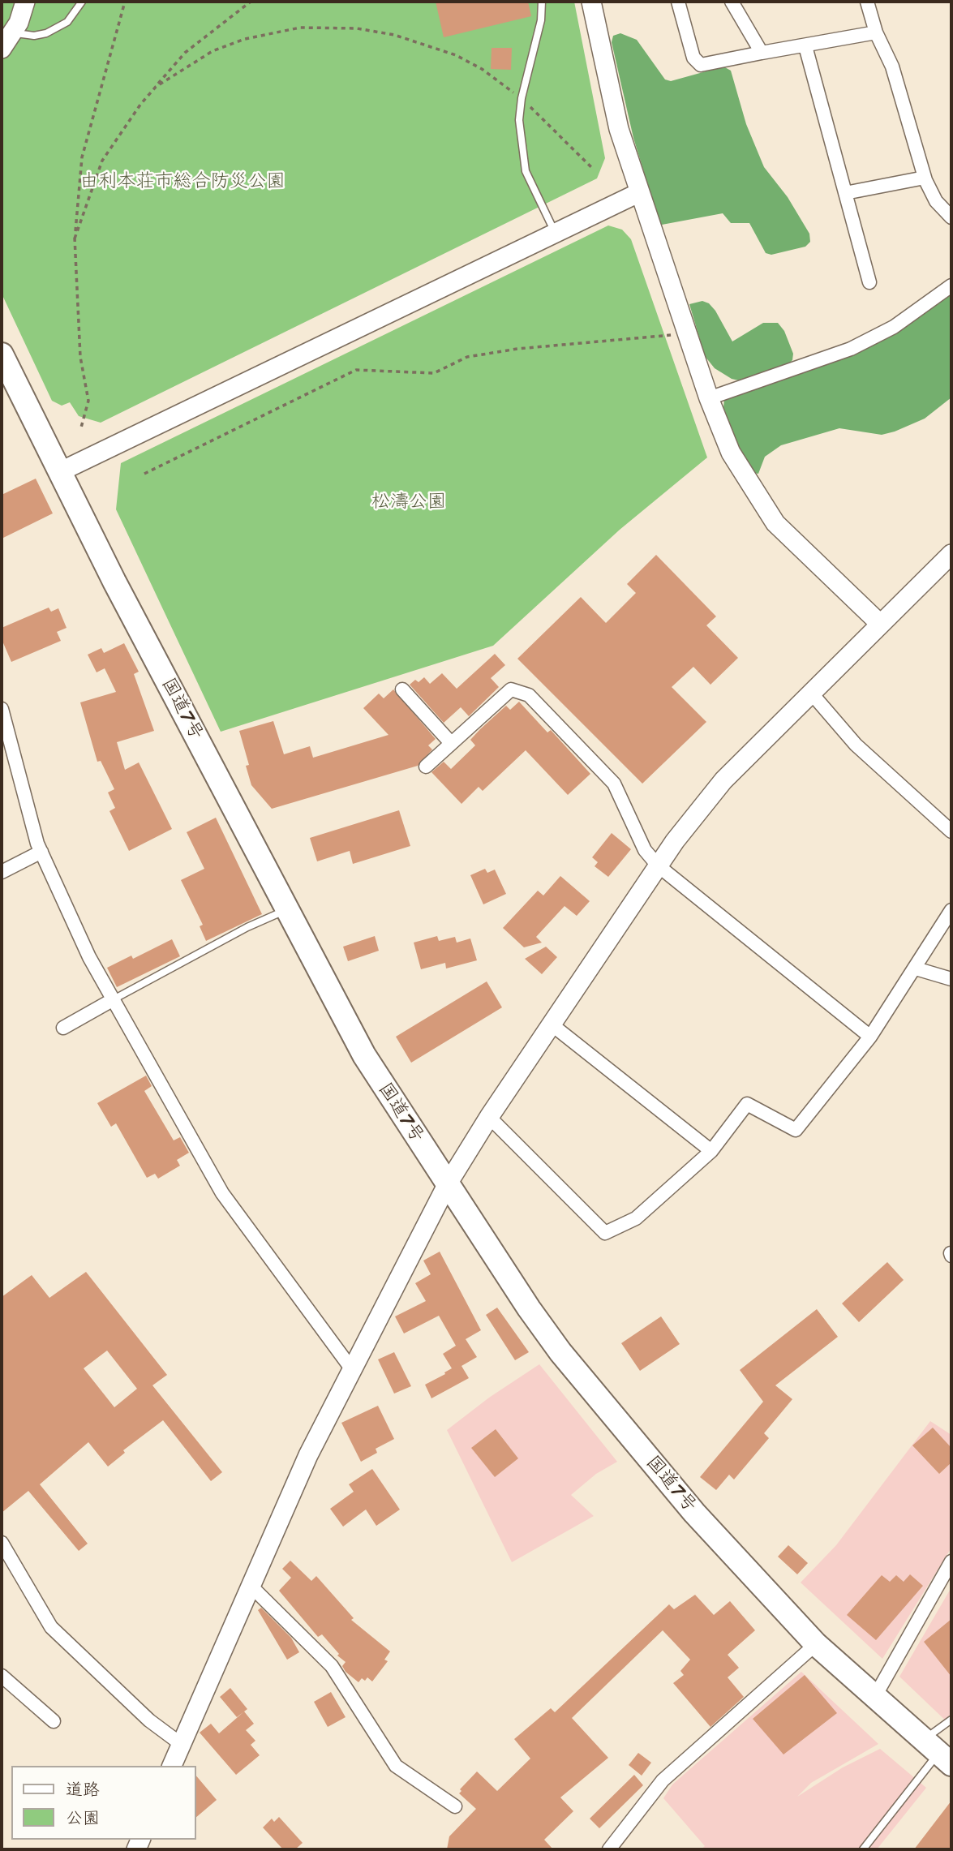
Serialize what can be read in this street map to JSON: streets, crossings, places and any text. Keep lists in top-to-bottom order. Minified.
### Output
{"streets":{"highway":["国道7号"]},"parks":["由利本荘市総合防災公園","松濤公園"],"legend":["道路","公園"]}
